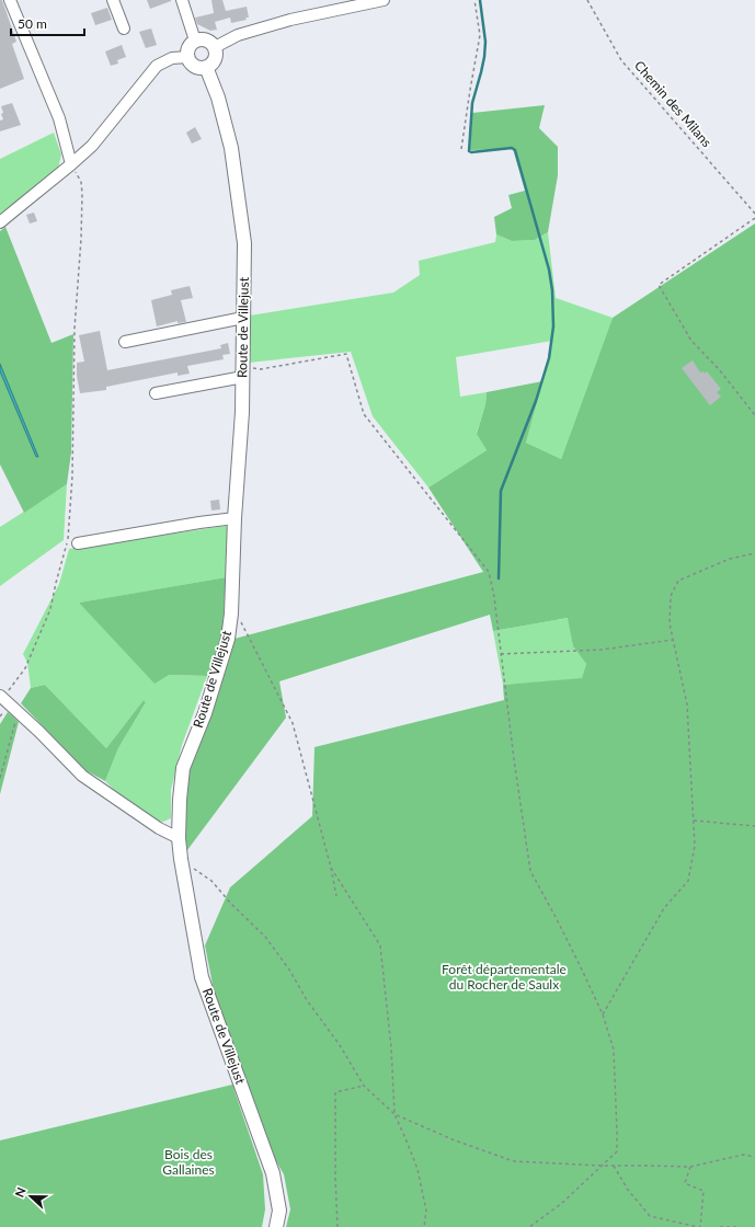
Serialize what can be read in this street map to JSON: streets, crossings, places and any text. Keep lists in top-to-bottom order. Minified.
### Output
{"streets":{"main road":["Route de Villejust"],"path":["Chemin des Milans"]},"parks":["Forêt départementale du Rocher de Saulx","Bois des Gallaines"],"scale_bar":"50 m","north":"left"}
